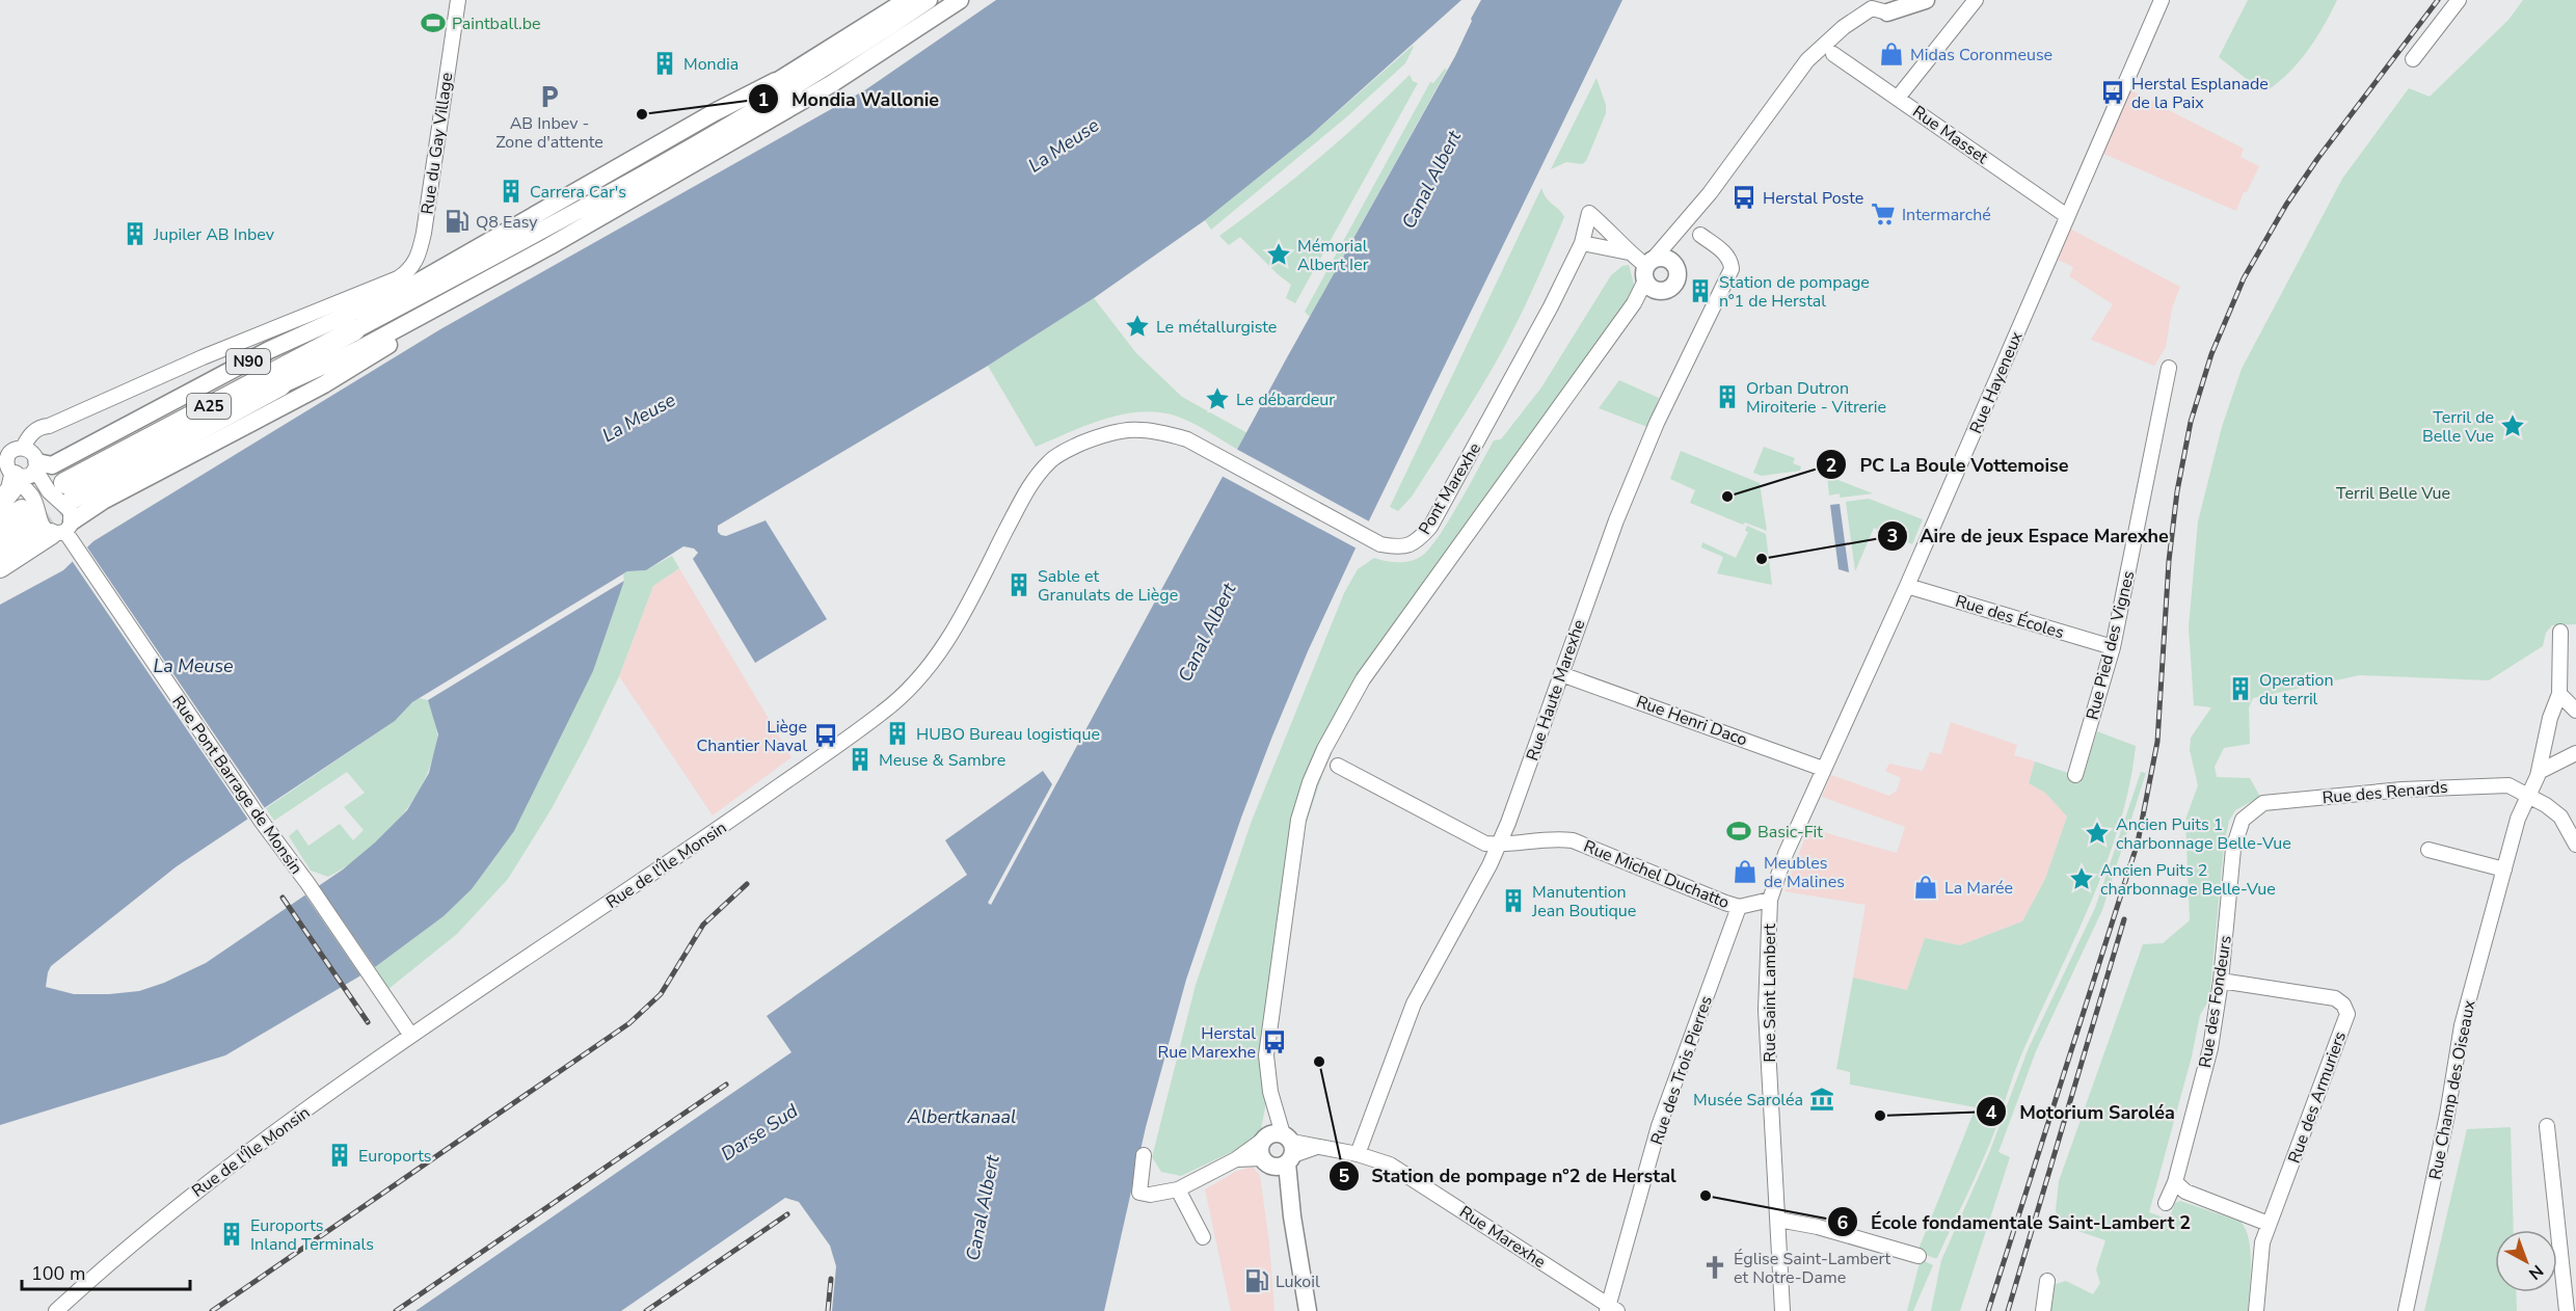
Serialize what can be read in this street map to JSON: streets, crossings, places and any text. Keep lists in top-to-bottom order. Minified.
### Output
{"streets":{"highway":["A25"],"main road":["N90"],"street":["Rue Masset","Rue du Gay Village","Rue Hayeneux","Pont Marexhe","Rue des Écoles","Rue Pied des Vignes","Rue Haute Marexhe","Rue Henri Daco","Rue Pont Barrage de Monsin","Rue des Renards","Rue de l'Île Monsin","Rue Michel Duchatto","Rue Saint Lambert","Rue des Fondeurs","Rue des Trois Pierres","Rue Champ des Oiseaux","Rue des Armuriers","Rue Marexhe"]},"crossings":[["Rue Masset","Rue Hayeneux"],["N90","A25"],["N90","Rue Pont Barrage de Monsin"],["Rue Hayeneux","Rue des Écoles"],["Rue Hayeneux","Rue Henri Daco"],["Rue Hayeneux","Rue Michel Duchatto"],["Rue Hayeneux","Rue Saint Lambert"],["Pont Marexhe","Rue de l'Île Monsin"],["Rue des Écoles","Rue Pied des Vignes"],["Rue Haute Marexhe","Rue Henri Daco"],["Rue Haute Marexhe","Rue Michel Duchatto"],["Rue Haute Marexhe","Rue Marexhe"],["Rue Pont Barrage de Monsin","Rue de l'Île Monsin"],["Rue des Renards","Rue des Fondeurs"],["Rue des Renards","Rue Champ des Oiseaux"],["Rue Michel Duchatto","Rue Saint Lambert"],["Rue Michel Duchatto","Rue des Trois Pierres"],["Rue des Fondeurs","Rue des Armuriers"],["Rue des Trois Pierres","Rue Marexhe"]],"water":["La Meuse","Canal Albert","Albertkanaal","Darse Sud"],"parks":["Terril Belle Vue"],"places":{"sports":["Paintball.be","Basic-Fit"],"shop":["Midas Coronmeuse","Meubles de Malines","La Marée"],"building":["Mondia","Carrera Car's","Jupiler AB Inbev","Station de pompage n°1 de Herstal","Orban Dutron Miroiterie - Vitrerie","Sable et Granulats de Liège","Operation du terril","HUBO Bureau logistique","Meuse & Sambre","Manutention Jean Boutique","Euroports","Euroports Inland Terminals"],"bus stop":["Herstal Esplanade de la Paix","Herstal Poste","Liège Chantier Naval","Herstal Rue Marexhe"],"parking":["AB Inbev - Zone d'attente"],"other":["Mondia Wallonie","PC La Boule Vottemoise","Aire de jeux Espace Marexhe","Station de pompage n°2 de Herstal","Motorium Saroléa","École fondamentale Saint-Lambert 2"],"supermarket":["Intermarché"],"fuel station":["Q8 Easy","Lukoil"],"place":["Mémorial Albert Ier","Le métallurgiste","Le débardeur","Terril de Belle Vue","Ancien Puits 1 charbonnage Belle-Vue","Ancien Puits 2 charbonnage Belle-Vue"],"museum":["Musée Saroléa"],"church":["Église Saint-Lambert et Notre-Dame"]},"scale_bar":"100 m","north":"bottom right"}
